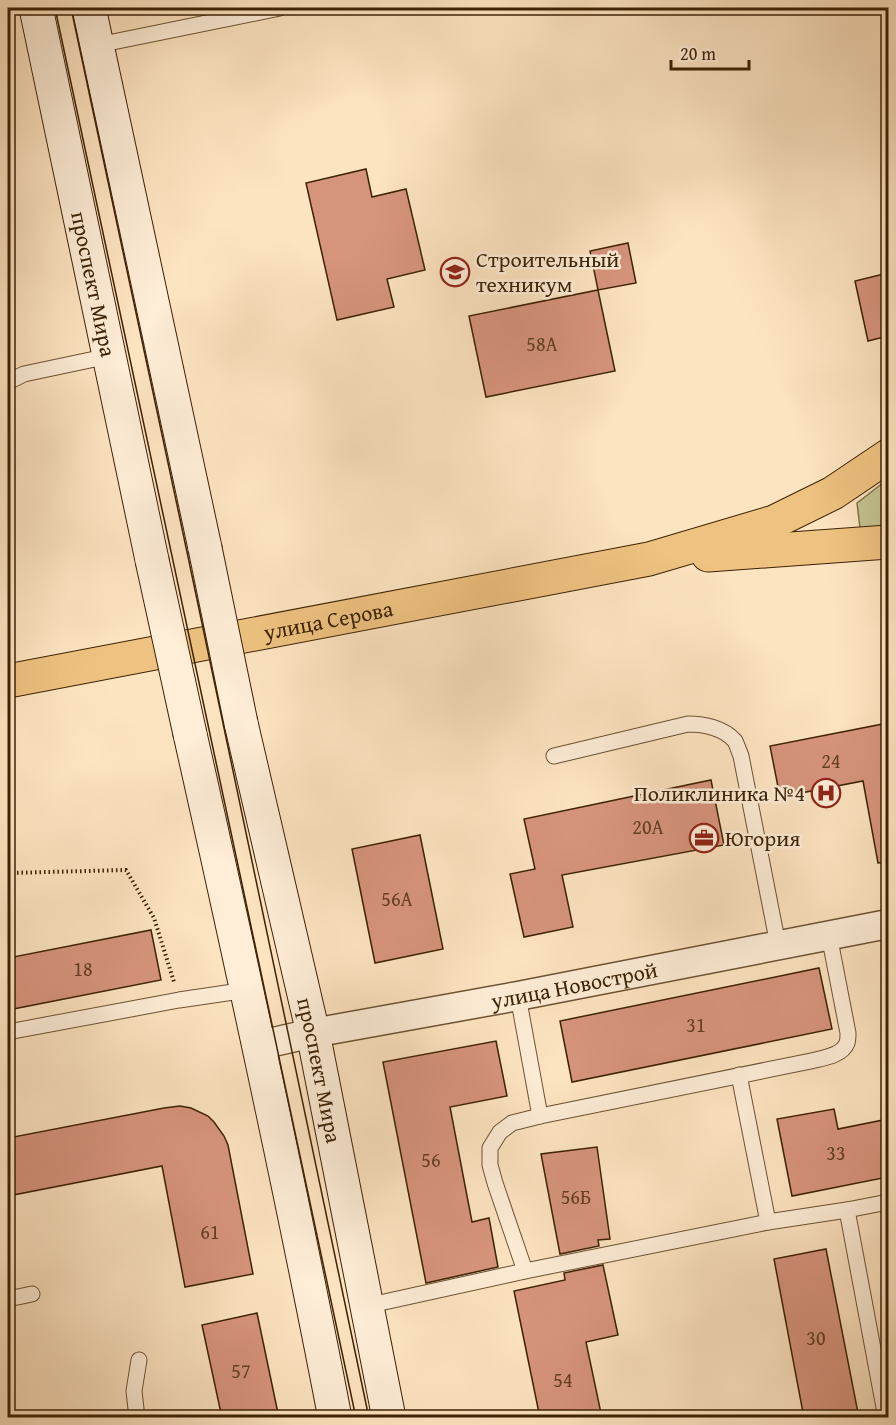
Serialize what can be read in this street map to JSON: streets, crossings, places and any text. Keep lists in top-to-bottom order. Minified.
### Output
{"streets":{"main road":["проспект Мира","улица Серова"],"street":["улица Новострой"]},"crossings":[["проспект Мира","улица Новострой"]],"places":{"school or university":["Строительный техникум"],"hospital":["Поликлиника №4"],"office":["Югория"]},"house_numbers":["58А","24","20А","56А","18","31","33","56","56Б","61","30","57","54"],"scale_bar":"20 m"}
